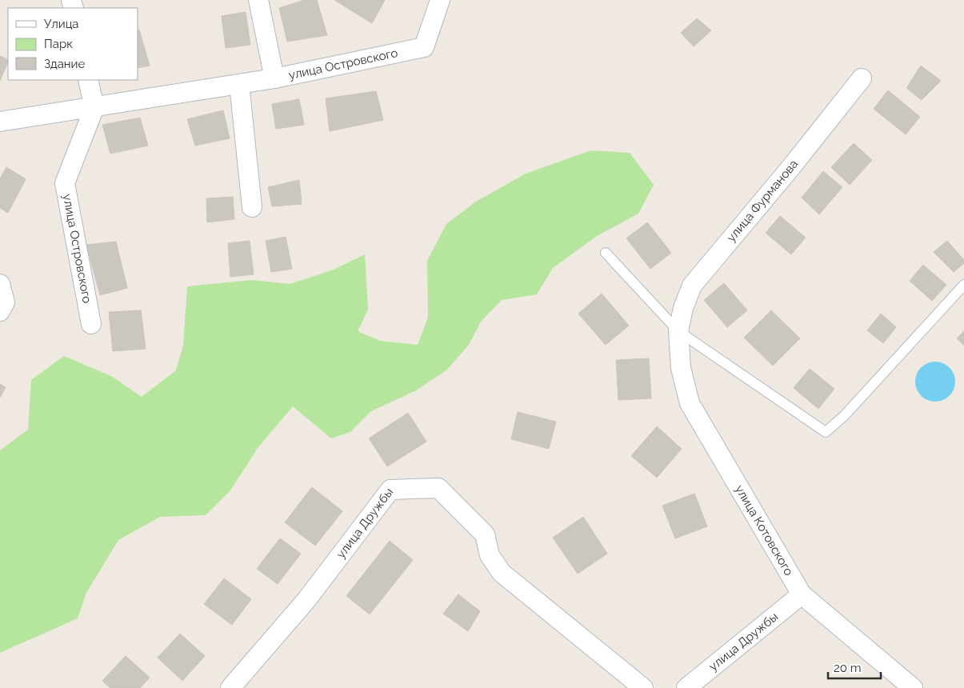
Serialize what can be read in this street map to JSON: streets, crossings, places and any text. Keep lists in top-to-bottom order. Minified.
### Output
{"streets":{"street":["улица Островского","улица Фурманова","улица Дружбы","улица Котовского"]},"crossings":[["улица Фурманова","улица Котовского"],["улица Дружбы","улица Котовского"]],"legend":["Улица","Парк","Здание"],"scale_bar":"20 m"}
